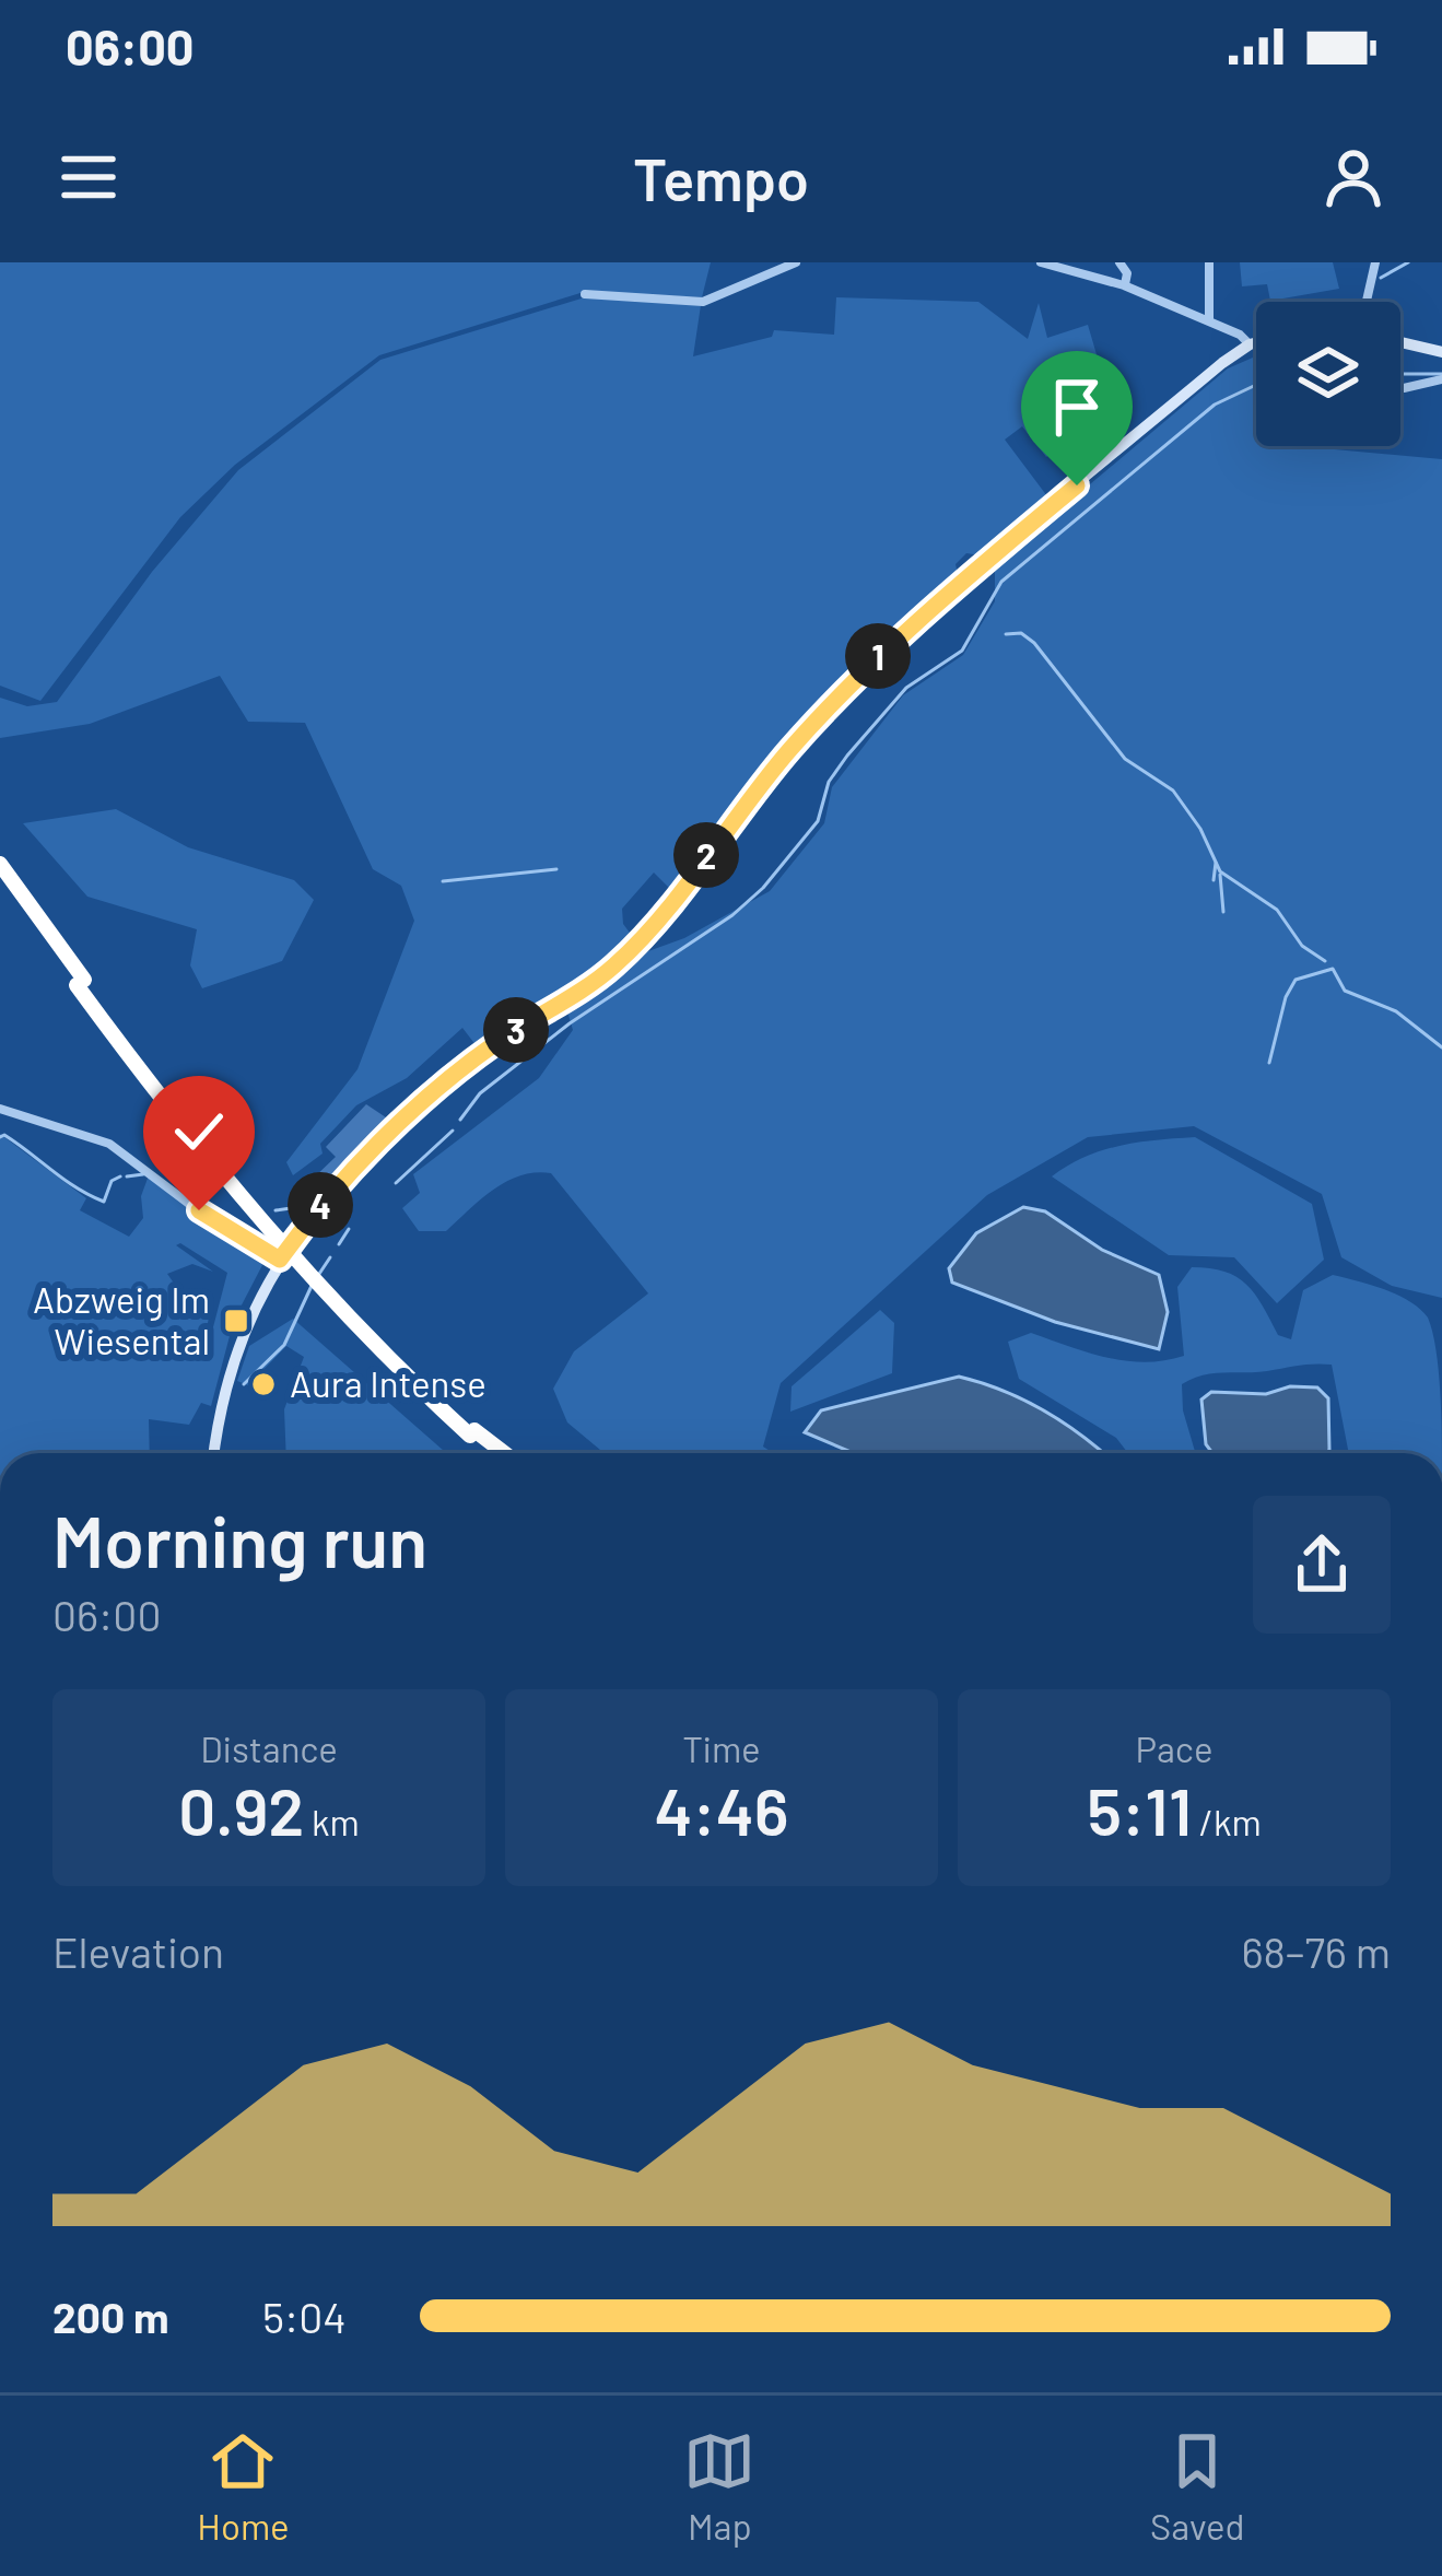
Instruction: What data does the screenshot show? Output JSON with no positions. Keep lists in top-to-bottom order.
{
  "places": {
    "transit": ["Abzweig Im Wiesental"],
    "other": ["Aura Intense"]
  },
  "page": {
    "status": "06:00",
    "header": "Tempo",
    "pins": [
      "1",
      "2",
      "3",
      "4"
    ],
    "heading": ["Morning run", "06:00"],
    "stats": [
      ["Distance", "0.92 km"],
      ["Time", "4:46"],
      ["Pace", "5:11 /km"]
    ],
    "chart": ["Elevation", "68–76 m"],
    "list": [
      {
        "name": "200 m",
        "note": "5:04"
      }
    ],
    "tabs": ["Home", "Map", "Saved"]
  }
}
